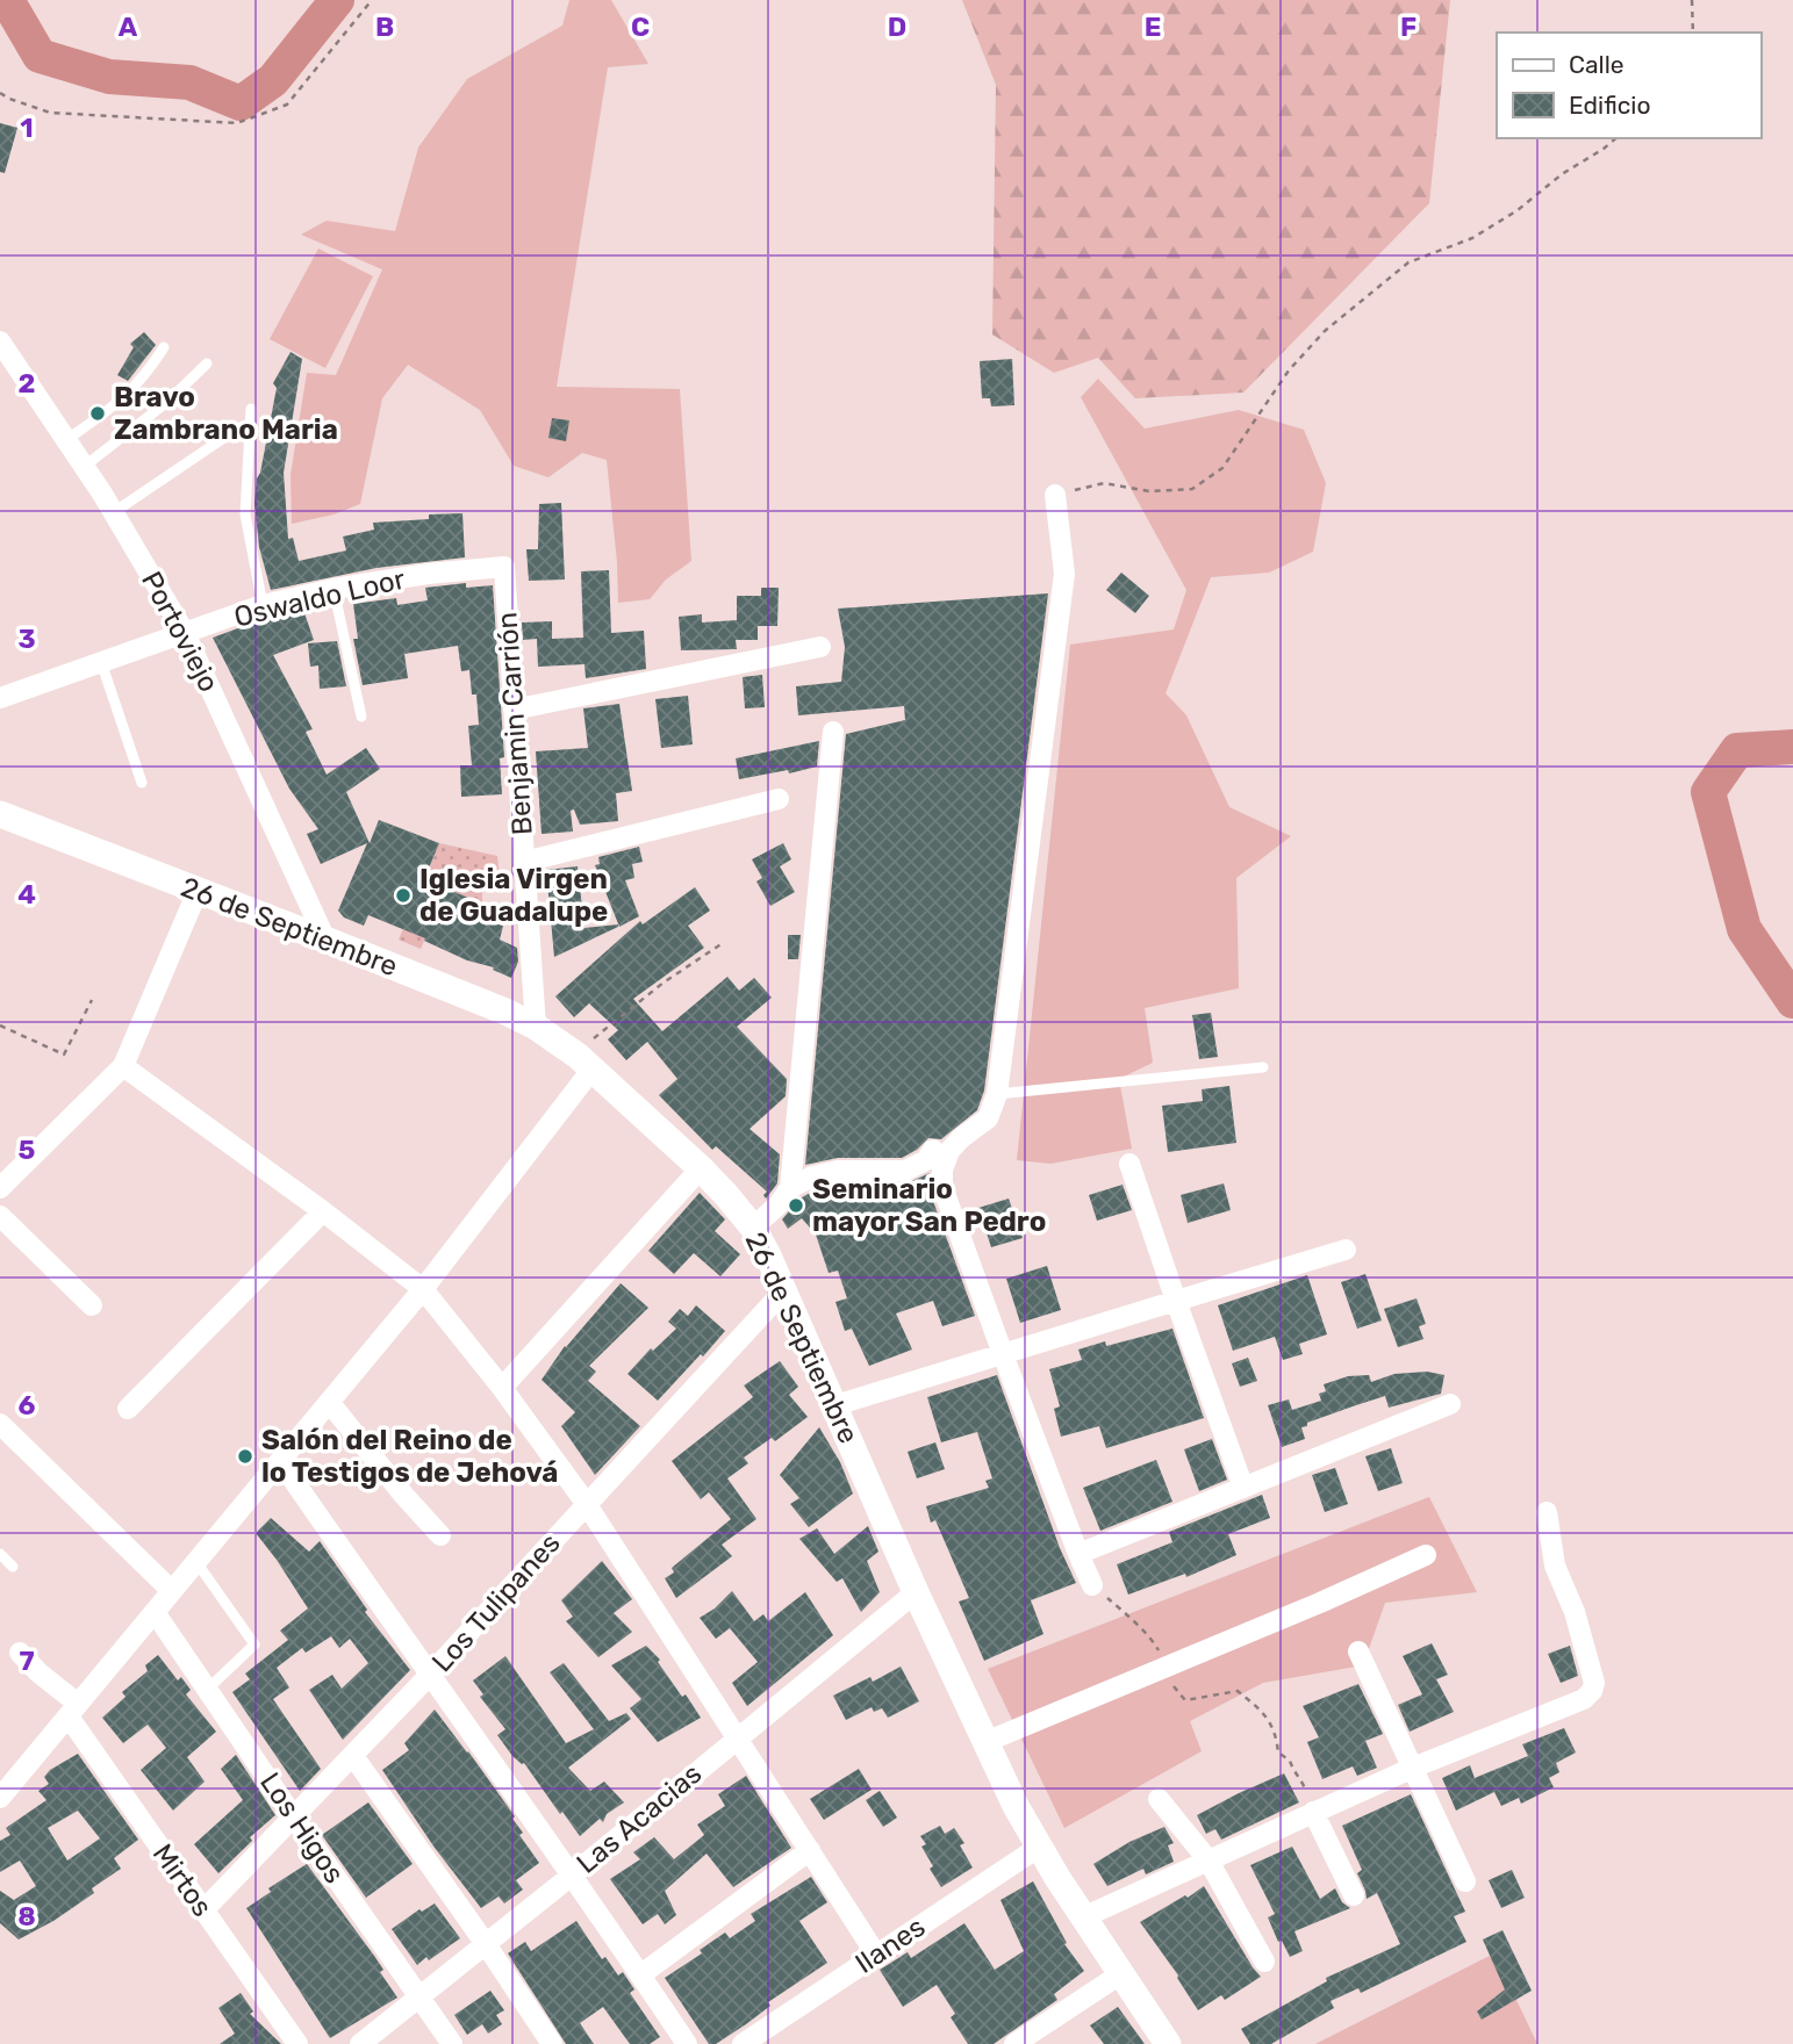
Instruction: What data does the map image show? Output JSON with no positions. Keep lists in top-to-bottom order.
{
  "streets": {
    "street": [
      "Oswaldo Loor",
      "Portoviejo",
      "Benjamin Carrión",
      "26 de Septiembre",
      "Los Tulipanes",
      "Las Acacias",
      "Los Higos",
      "Mirtos",
      "Ilanes"
    ]
  },
  "crossings": [
    ["Oswaldo Loor", "Portoviejo"],
    ["Oswaldo Loor", "Benjamin Carrión"],
    ["Portoviejo", "26 de Septiembre"],
    ["Benjamin Carrión", "26 de Septiembre"],
    ["26 de Septiembre", "Los Tulipanes"],
    ["26 de Septiembre", "Las Acacias"],
    ["26 de Septiembre", "Ilanes"],
    ["Los Tulipanes", "Los Higos"],
    ["Los Tulipanes", "Mirtos"],
    ["Las Acacias", "Los Higos"]
  ],
  "places": [
    "Bravo Zambrano Maria",
    "Iglesia Virgen de Guadalupe",
    "Seminario mayor San Pedro",
    "Salón del Reino de lo Testigos de Jehová"
  ],
  "legend": ["Calle", "Edificio"],
  "grid": {
    "columns": [
      "A",
      "B",
      "C",
      "D",
      "E",
      "F"
    ],
    "rows": [
      "1",
      "2",
      "3",
      "4",
      "5",
      "6",
      "7",
      "8"
    ]
  }
}
